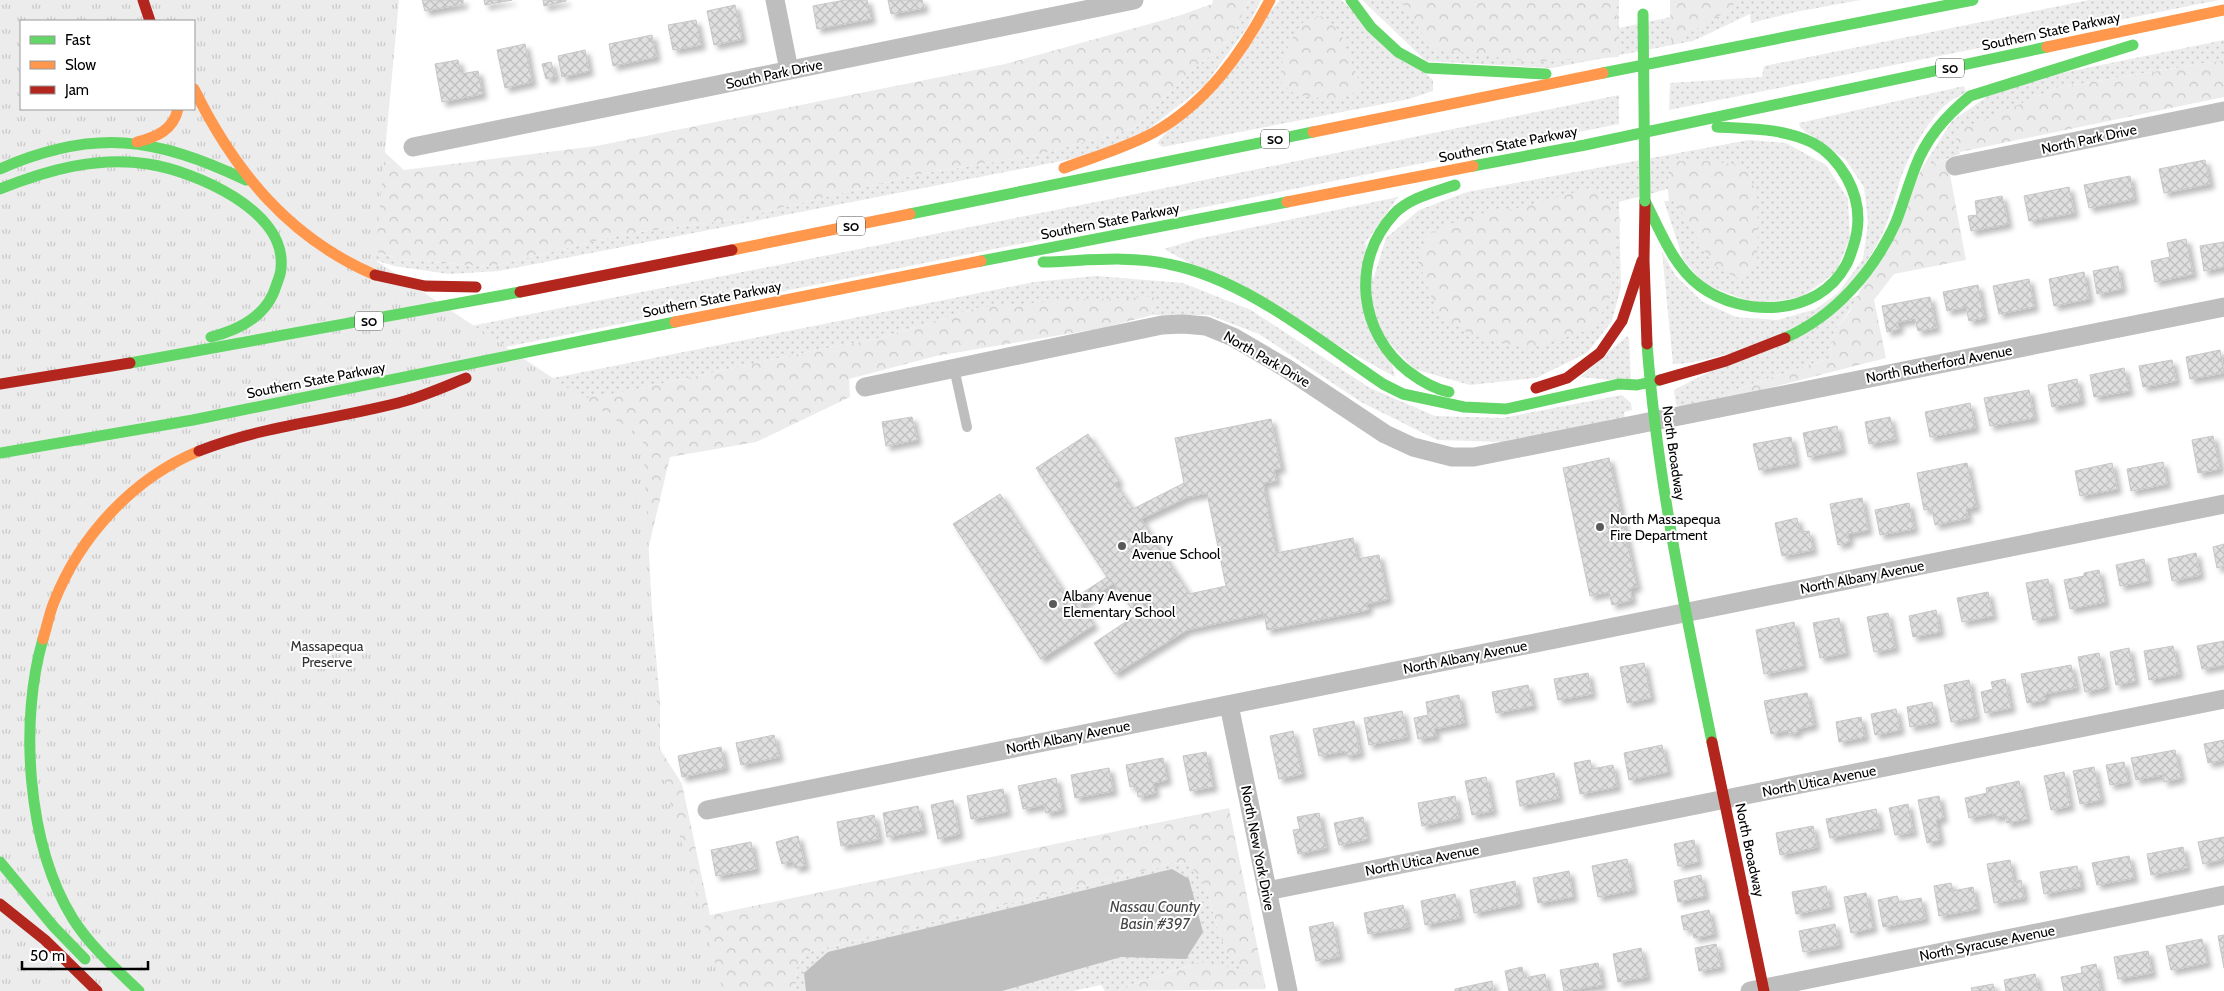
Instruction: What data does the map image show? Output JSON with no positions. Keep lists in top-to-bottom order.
{
  "streets": {
    "main road": ["Southern State Parkway", "SO", "North Broadway"],
    "street": [
      "South Park Drive",
      "North Park Drive",
      "North Rutherford Avenue",
      "North Albany Avenue",
      "North Utica Avenue",
      "North New York Drive",
      "North Syracuse Avenue"
    ]
  },
  "crossings": [
    ["North Park Drive", "North Rutherford Avenue"],
    ["North Park Drive", "North Broadway"],
    ["North Rutherford Avenue", "North Broadway"],
    ["North Broadway", "North Albany Avenue"],
    ["North Broadway", "North Utica Avenue"],
    ["North Broadway", "North Syracuse Avenue"],
    ["North Albany Avenue", "North New York Drive"],
    ["North Utica Avenue", "North New York Drive"]
  ],
  "water": ["Nassau County Basin #397"],
  "parks": ["Massapequa Preserve"],
  "places": ["North Massapequa Fire Department", "Albany Avenue School", "Albany Avenue Elementary School"],
  "legend": ["Fast", "Slow", "Jam"],
  "scale_bar": "50 m"
}
